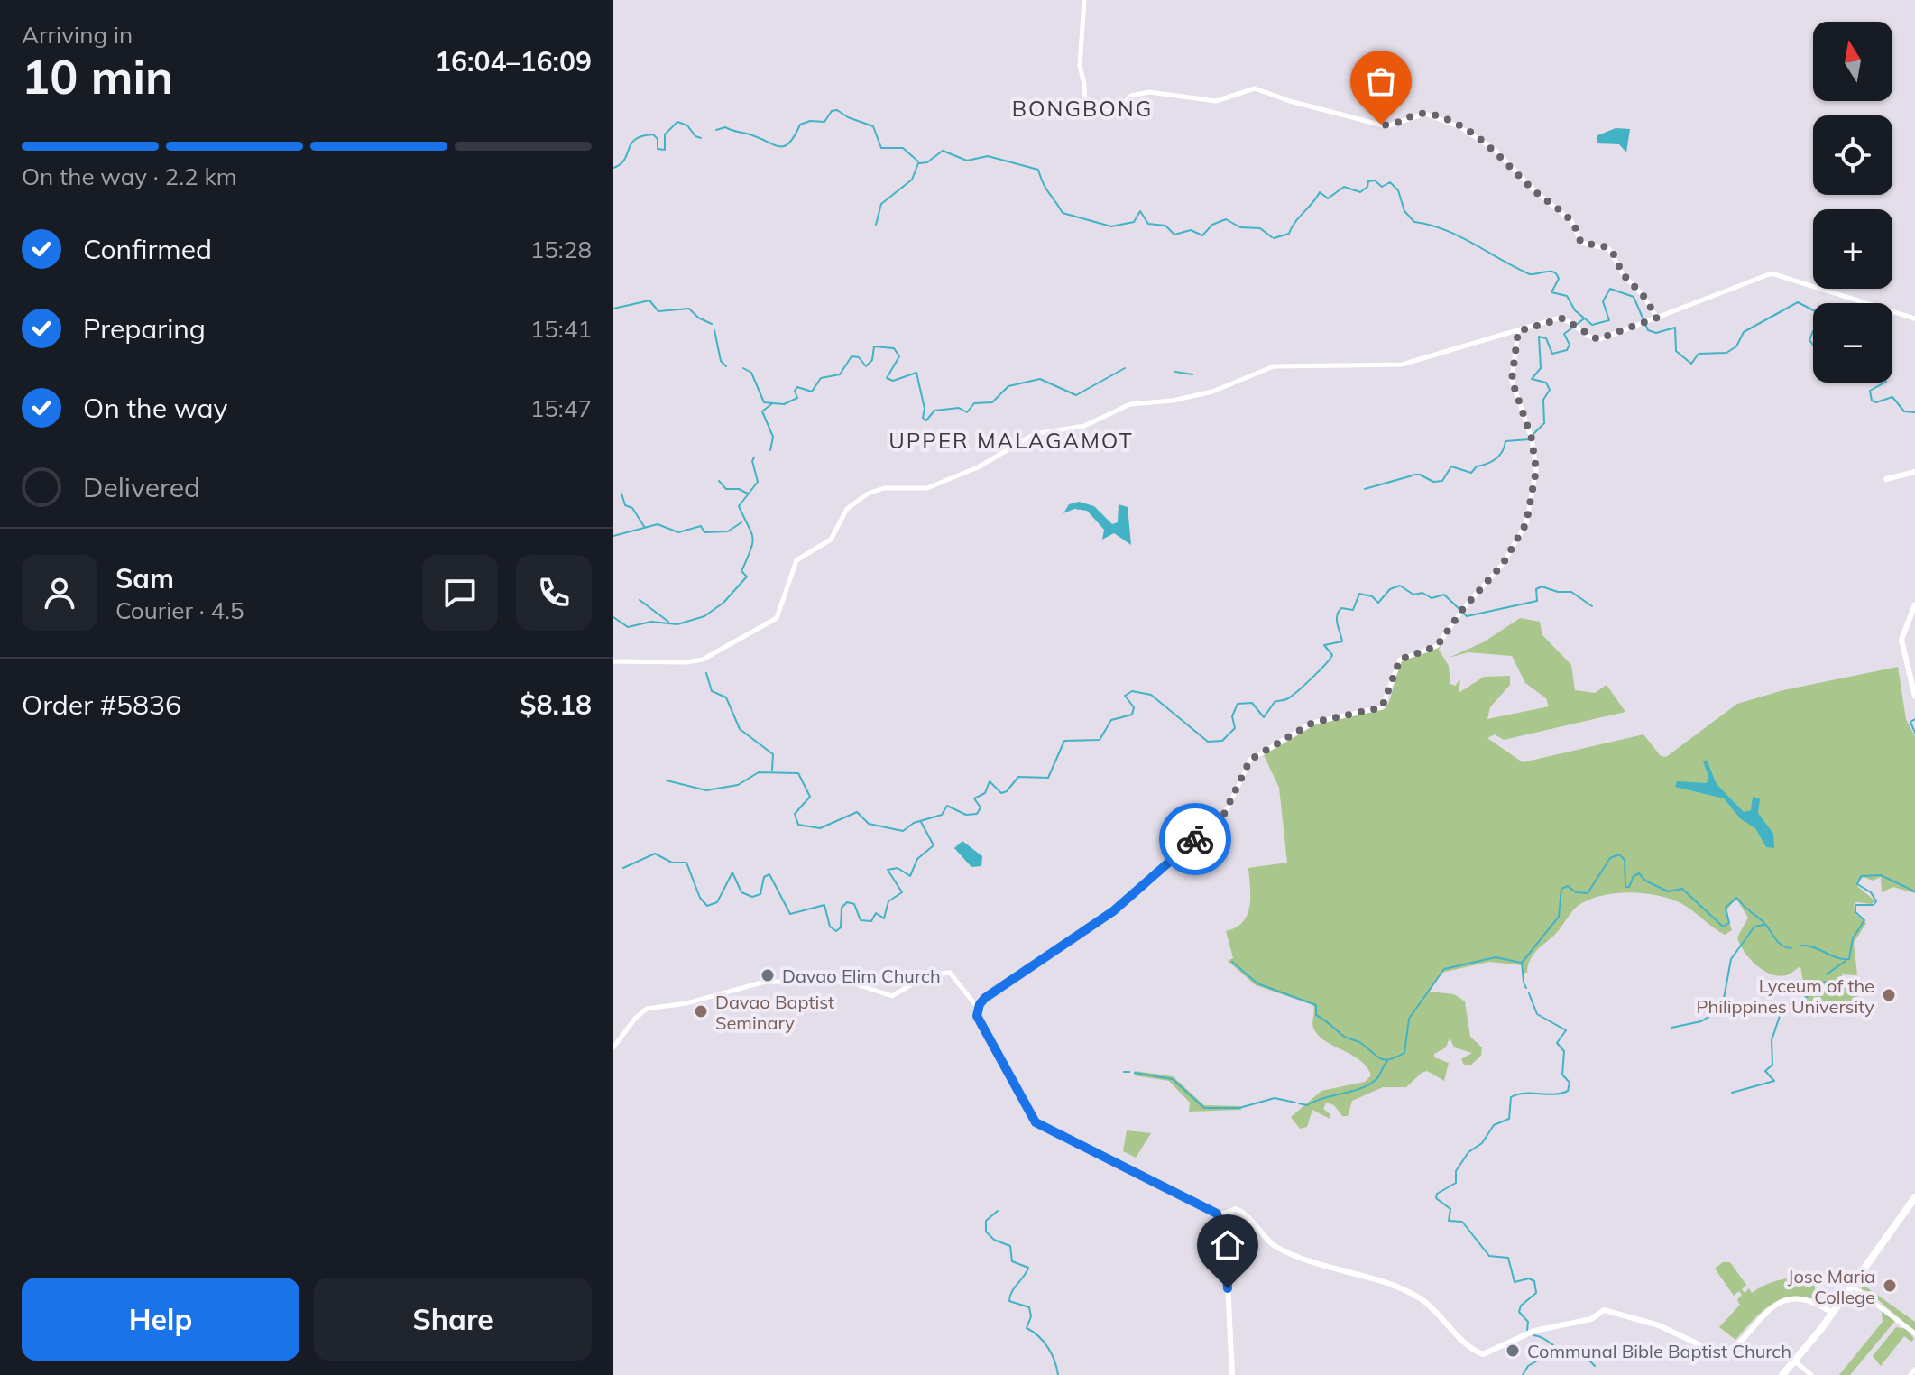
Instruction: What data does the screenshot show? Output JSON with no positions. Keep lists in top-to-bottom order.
{
  "districts": ["BONGBONG", "UPPER MALAGAMOT"],
  "places": [
    "Davao Elim Church",
    "Lyceum of the Philippines University",
    "Davao Baptist Seminary",
    "Jose Maria College",
    "Communal Bible Baptist Church"
  ],
  "north": "top",
  "page": {
    "heading": ["10 min", "Arriving in", "16:04–16:09"],
    "panel": [
      "Sam",
      "Courier · 4.5",
      "Order #5836",
      "$8.18"
    ],
    "map_buttons": ["+", "−"],
    "bar": "On the way · 2.2 km",
    "list": [
      ["Confirmed", "15:28"],
      ["Preparing", "15:41"],
      ["On the way", "15:47"],
      "Delivered"
    ],
    "buttons": ["Help", "Share"]
  }
}
